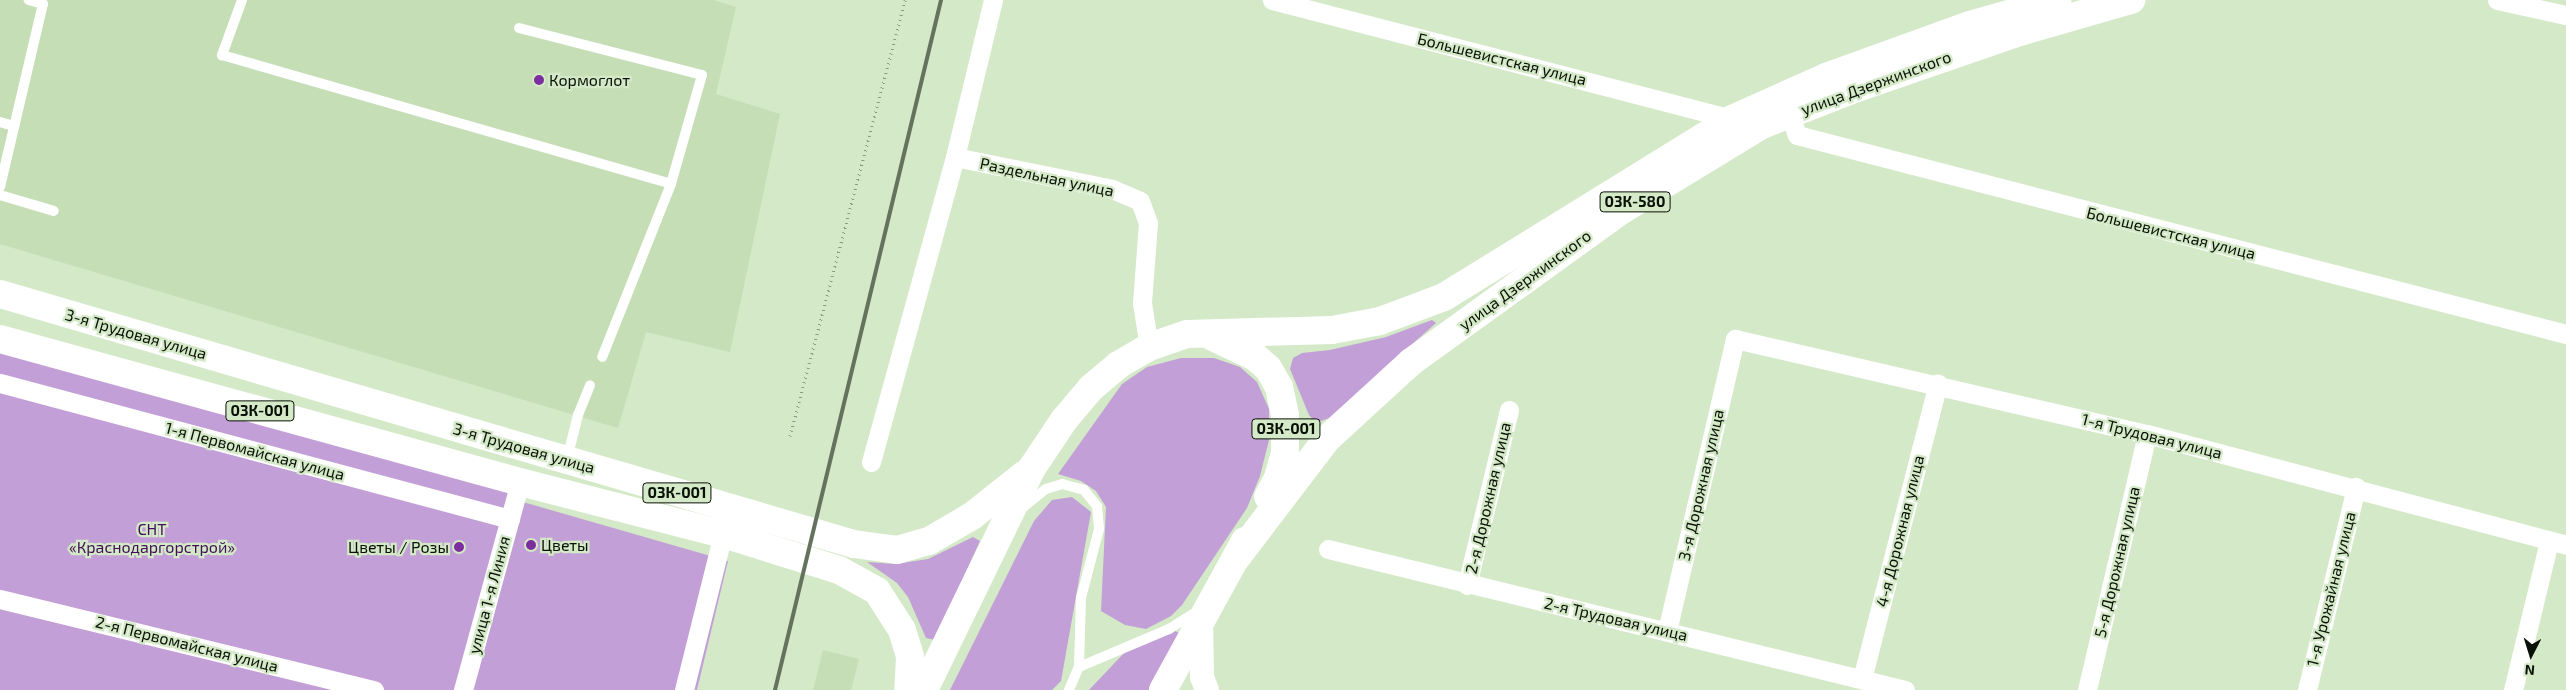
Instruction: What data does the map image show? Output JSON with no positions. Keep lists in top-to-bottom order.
{
  "streets": {
    "main road": [
      "улица Дзержинского",
      "03К-580",
      "3-я Трудовая улица",
      "03К-001"
    ],
    "street": [
      "Большевистская улица",
      "Раздельная улица",
      "1-я Трудовая улица",
      "1-я Первомайская улица",
      "3-я Дорожная улица",
      "2-я Дорожная улица",
      "4-я Дорожная улица",
      "5-я Дорожная улица",
      "1-я Урожайная улица",
      "улица 1-я Линия",
      "2-я Трудовая улица",
      "2-я Первомайская улица"
    ]
  },
  "crossings": [
    ["Большевистская улица", "улица Дзержинского"],
    ["улица Дзержинского", "03К-001"],
    ["Раздельная улица", "03К-001"],
    ["3-я Трудовая улица", "03К-001"],
    ["03К-001", "улица 1-я Линия"],
    ["1-я Трудовая улица", "3-я Дорожная улица"],
    ["1-я Трудовая улица", "4-я Дорожная улица"],
    ["1-я Трудовая улица", "5-я Дорожная улица"],
    ["1-я Трудовая улица", "1-я Урожайная улица"],
    ["1-я Первомайская улица", "улица 1-я Линия"],
    ["3-я Дорожная улица", "2-я Трудовая улица"],
    ["2-я Дорожная улица", "2-я Трудовая улица"],
    ["4-я Дорожная улица", "2-я Трудовая улица"]
  ],
  "parks": ["СНТ «Краснодаргорстрой»"],
  "places": ["Кормоглот", "Цветы", "Цветы / Розы"],
  "north": "bottom"
}
